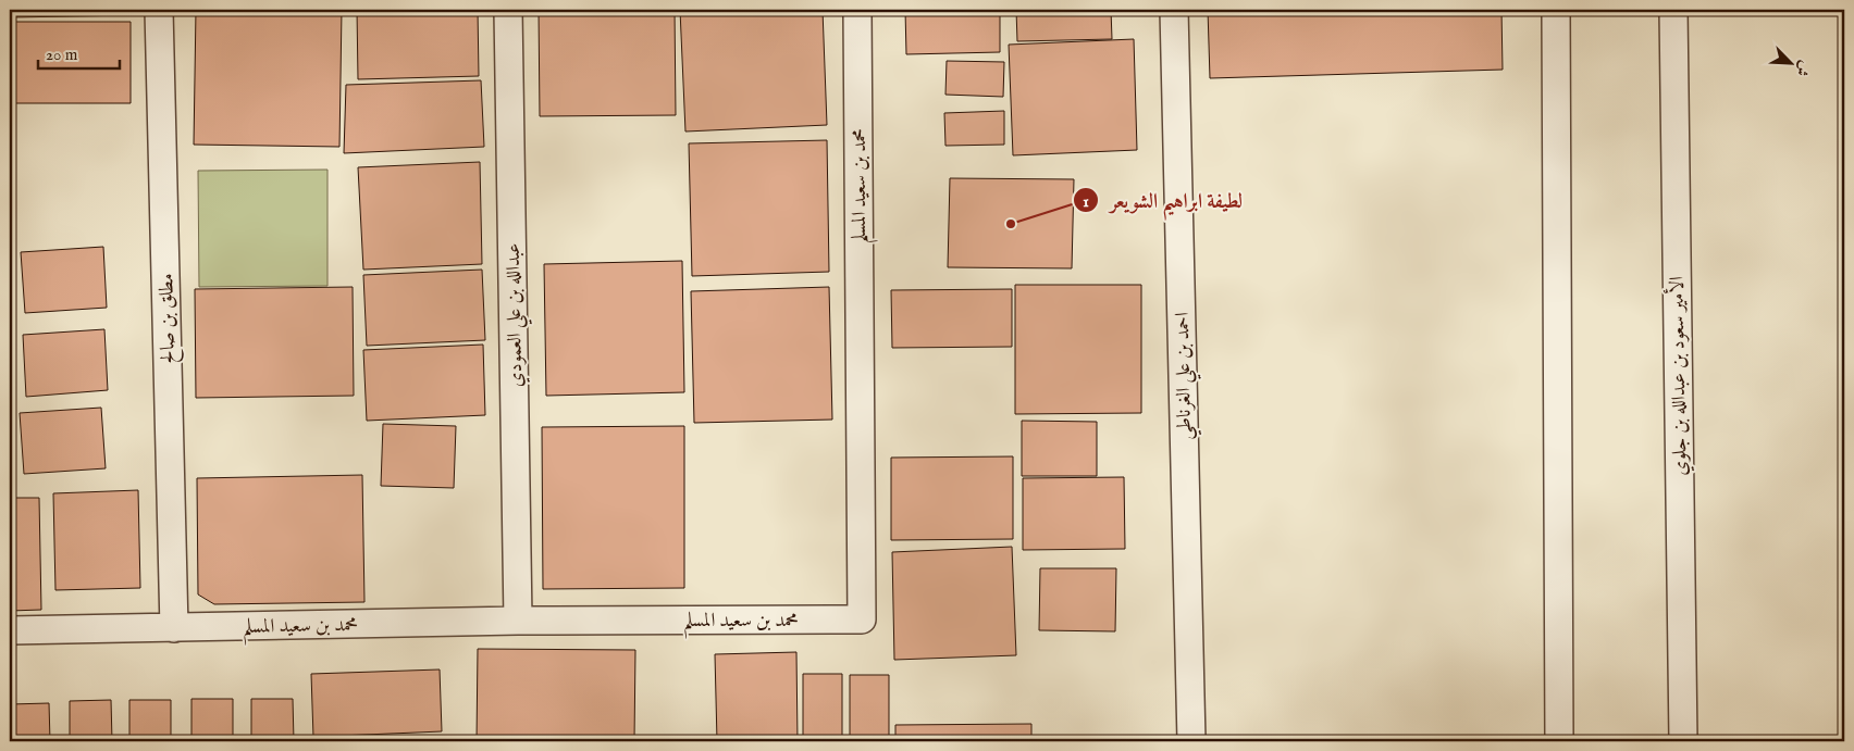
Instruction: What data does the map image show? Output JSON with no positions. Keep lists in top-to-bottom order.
{
  "streets": {
    "street": [
      "محمد بن سعيد المسلم",
      "عبدالله بن علي العمودي",
      "مطلق بن صالح",
      "احمد بن علي الغرناطي",
      "الأمير سعود بن عبدالله بن جلوي"
    ]
  },
  "crossings": [
    ["محمد بن سعيد المسلم", "عبدالله بن علي العمودي"],
    ["محمد بن سعيد المسلم", "مطلق بن صالح"]
  ],
  "places": ["لطيفة ابراهيم الشويعر"],
  "scale_bar": "20 m",
  "north": "bottom right"
}
